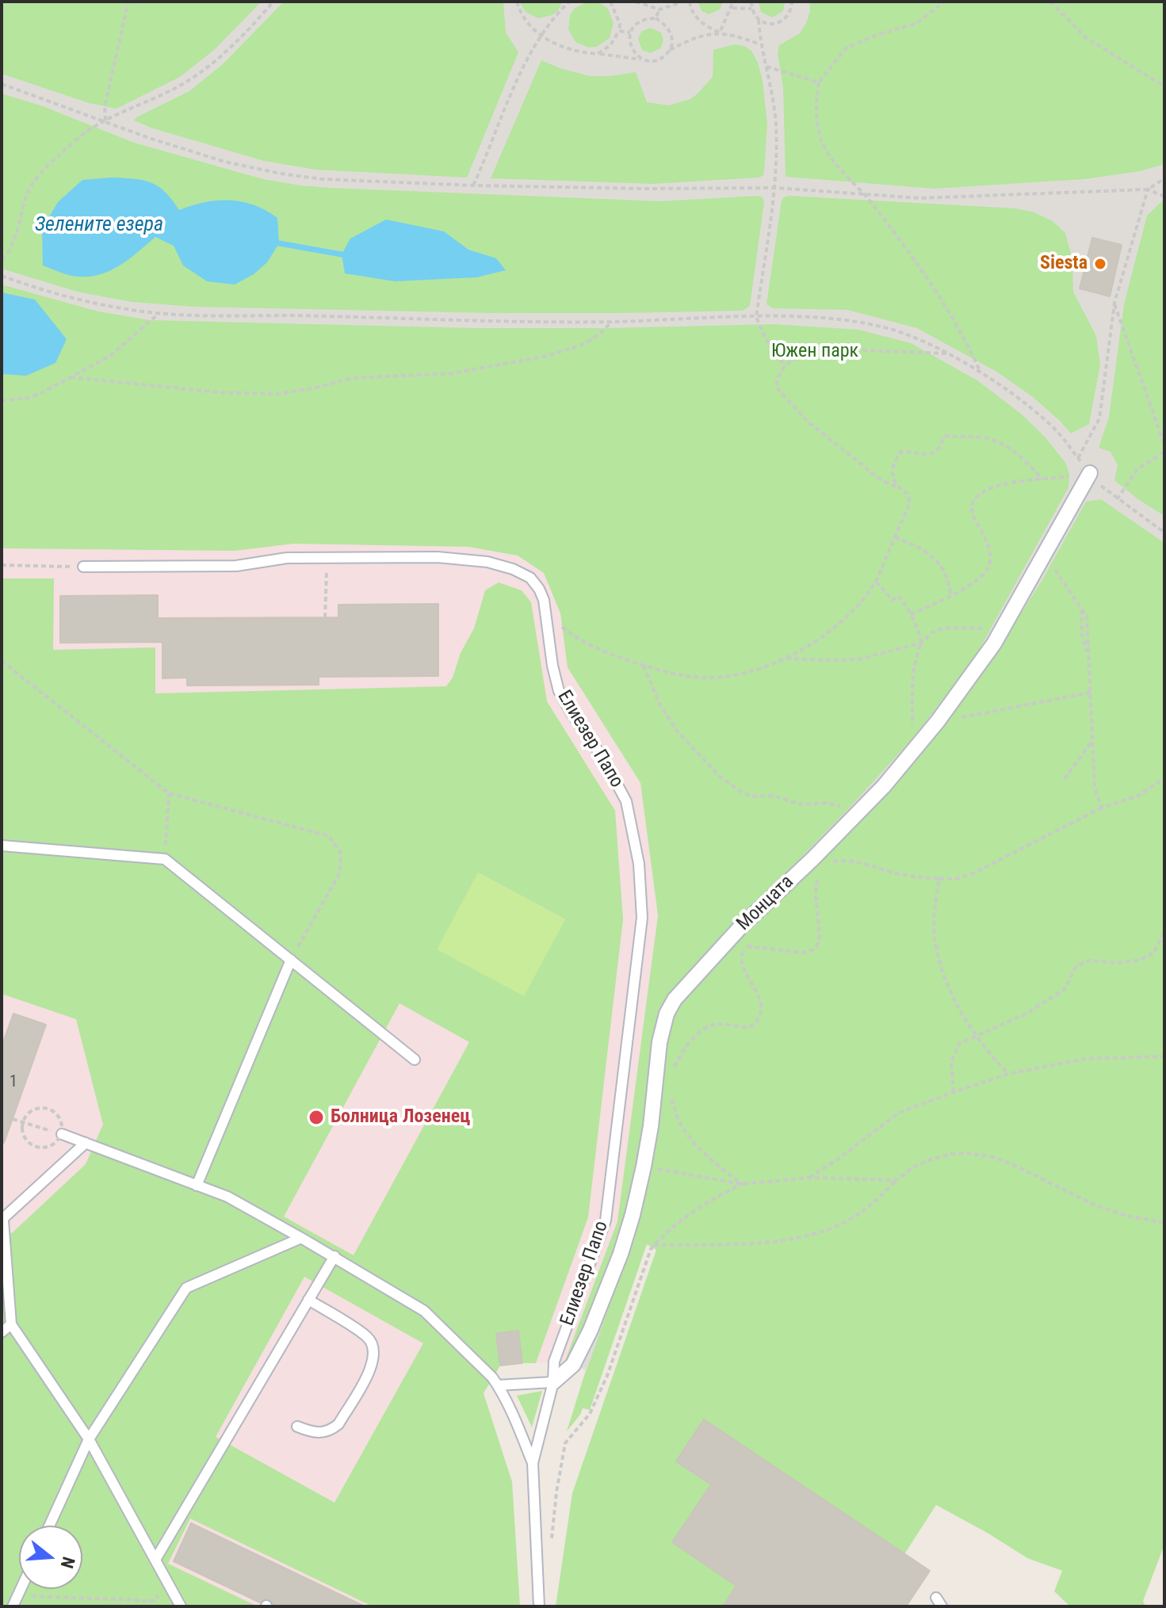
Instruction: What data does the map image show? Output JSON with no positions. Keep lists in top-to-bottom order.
{
  "streets": {
    "street": ["Монцата"],
    "lane": ["Елиезер Папо"]
  },
  "crossings": [
    ["Елиезер Папо", "Монцата"]
  ],
  "water": ["Зелените езера"],
  "parks": ["Южен парк"],
  "places": ["Siesta", "Болница Лозенец"],
  "house_numbers": ["1"],
  "north": "right"
}
